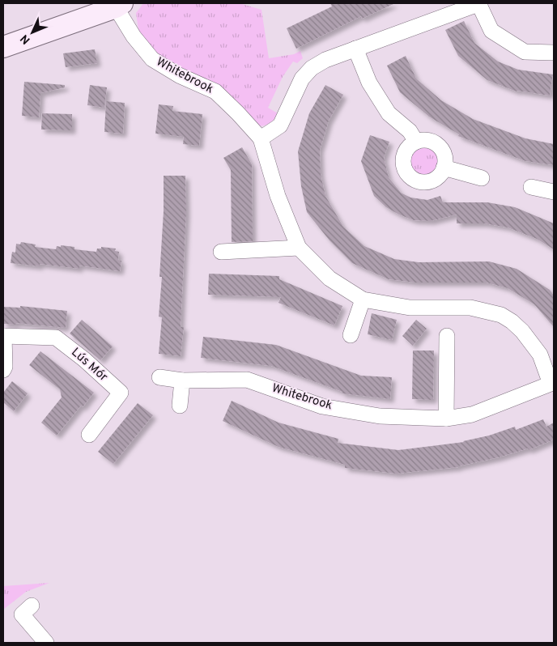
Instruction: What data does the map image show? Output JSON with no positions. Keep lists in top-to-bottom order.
{
  "streets": {
    "street": ["Whitebrook", "Lús Mór"]
  },
  "north": "bottom left"
}
